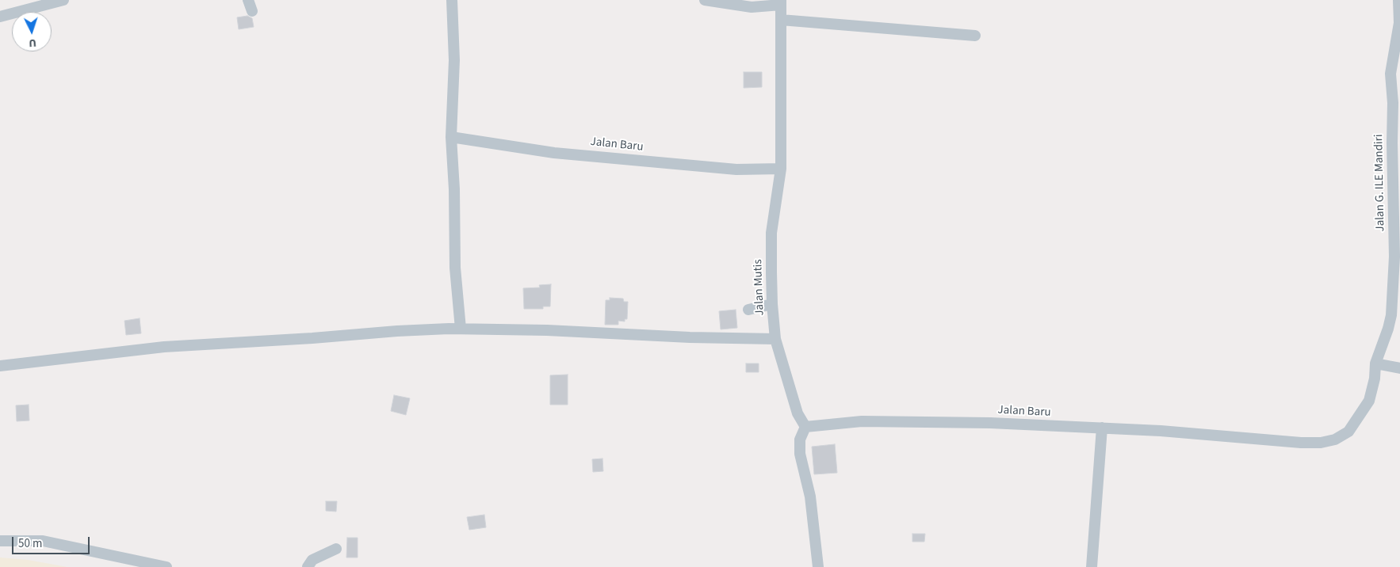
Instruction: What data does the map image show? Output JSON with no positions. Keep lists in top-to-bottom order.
{
  "streets": {
    "street": ["Jalan Baru", "Jalan G. ILE Mandiri", "Jalan Mutis"]
  },
  "crossings": [
    ["Jalan Baru", "Jalan G. ILE Mandiri"],
    ["Jalan Baru", "Jalan Mutis"]
  ],
  "scale_bar": "50 m",
  "north": "bottom"
}
